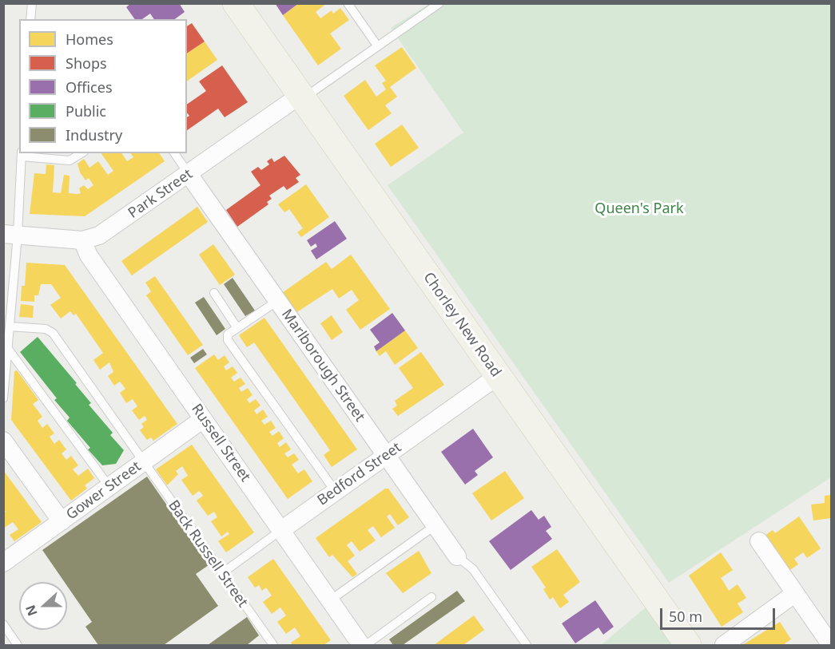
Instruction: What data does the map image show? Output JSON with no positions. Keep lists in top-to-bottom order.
{
  "streets": {
    "main road": ["Chorley New Road"],
    "street": [
      "Park Street",
      "Marlborough Street",
      "Russell Street",
      "Bedford Street",
      "Gower Street"
    ],
    "lane": ["Back Russell Street"]
  },
  "crossings": [
    ["Park Street", "Chorley New Road"],
    ["Park Street", "Marlborough Street"],
    ["Park Street", "Russell Street"],
    ["Chorley New Road", "Bedford Street"],
    ["Marlborough Street", "Bedford Street"],
    ["Russell Street", "Bedford Street"],
    ["Russell Street", "Gower Street"],
    ["Bedford Street", "Back Russell Street"],
    ["Gower Street", "Back Russell Street"]
  ],
  "parks": ["Queen's Park"],
  "legend": [
    "Homes",
    "Shops",
    "Offices",
    "Public",
    "Industry"
  ],
  "scale_bar": "50 m",
  "north": "left"
}
